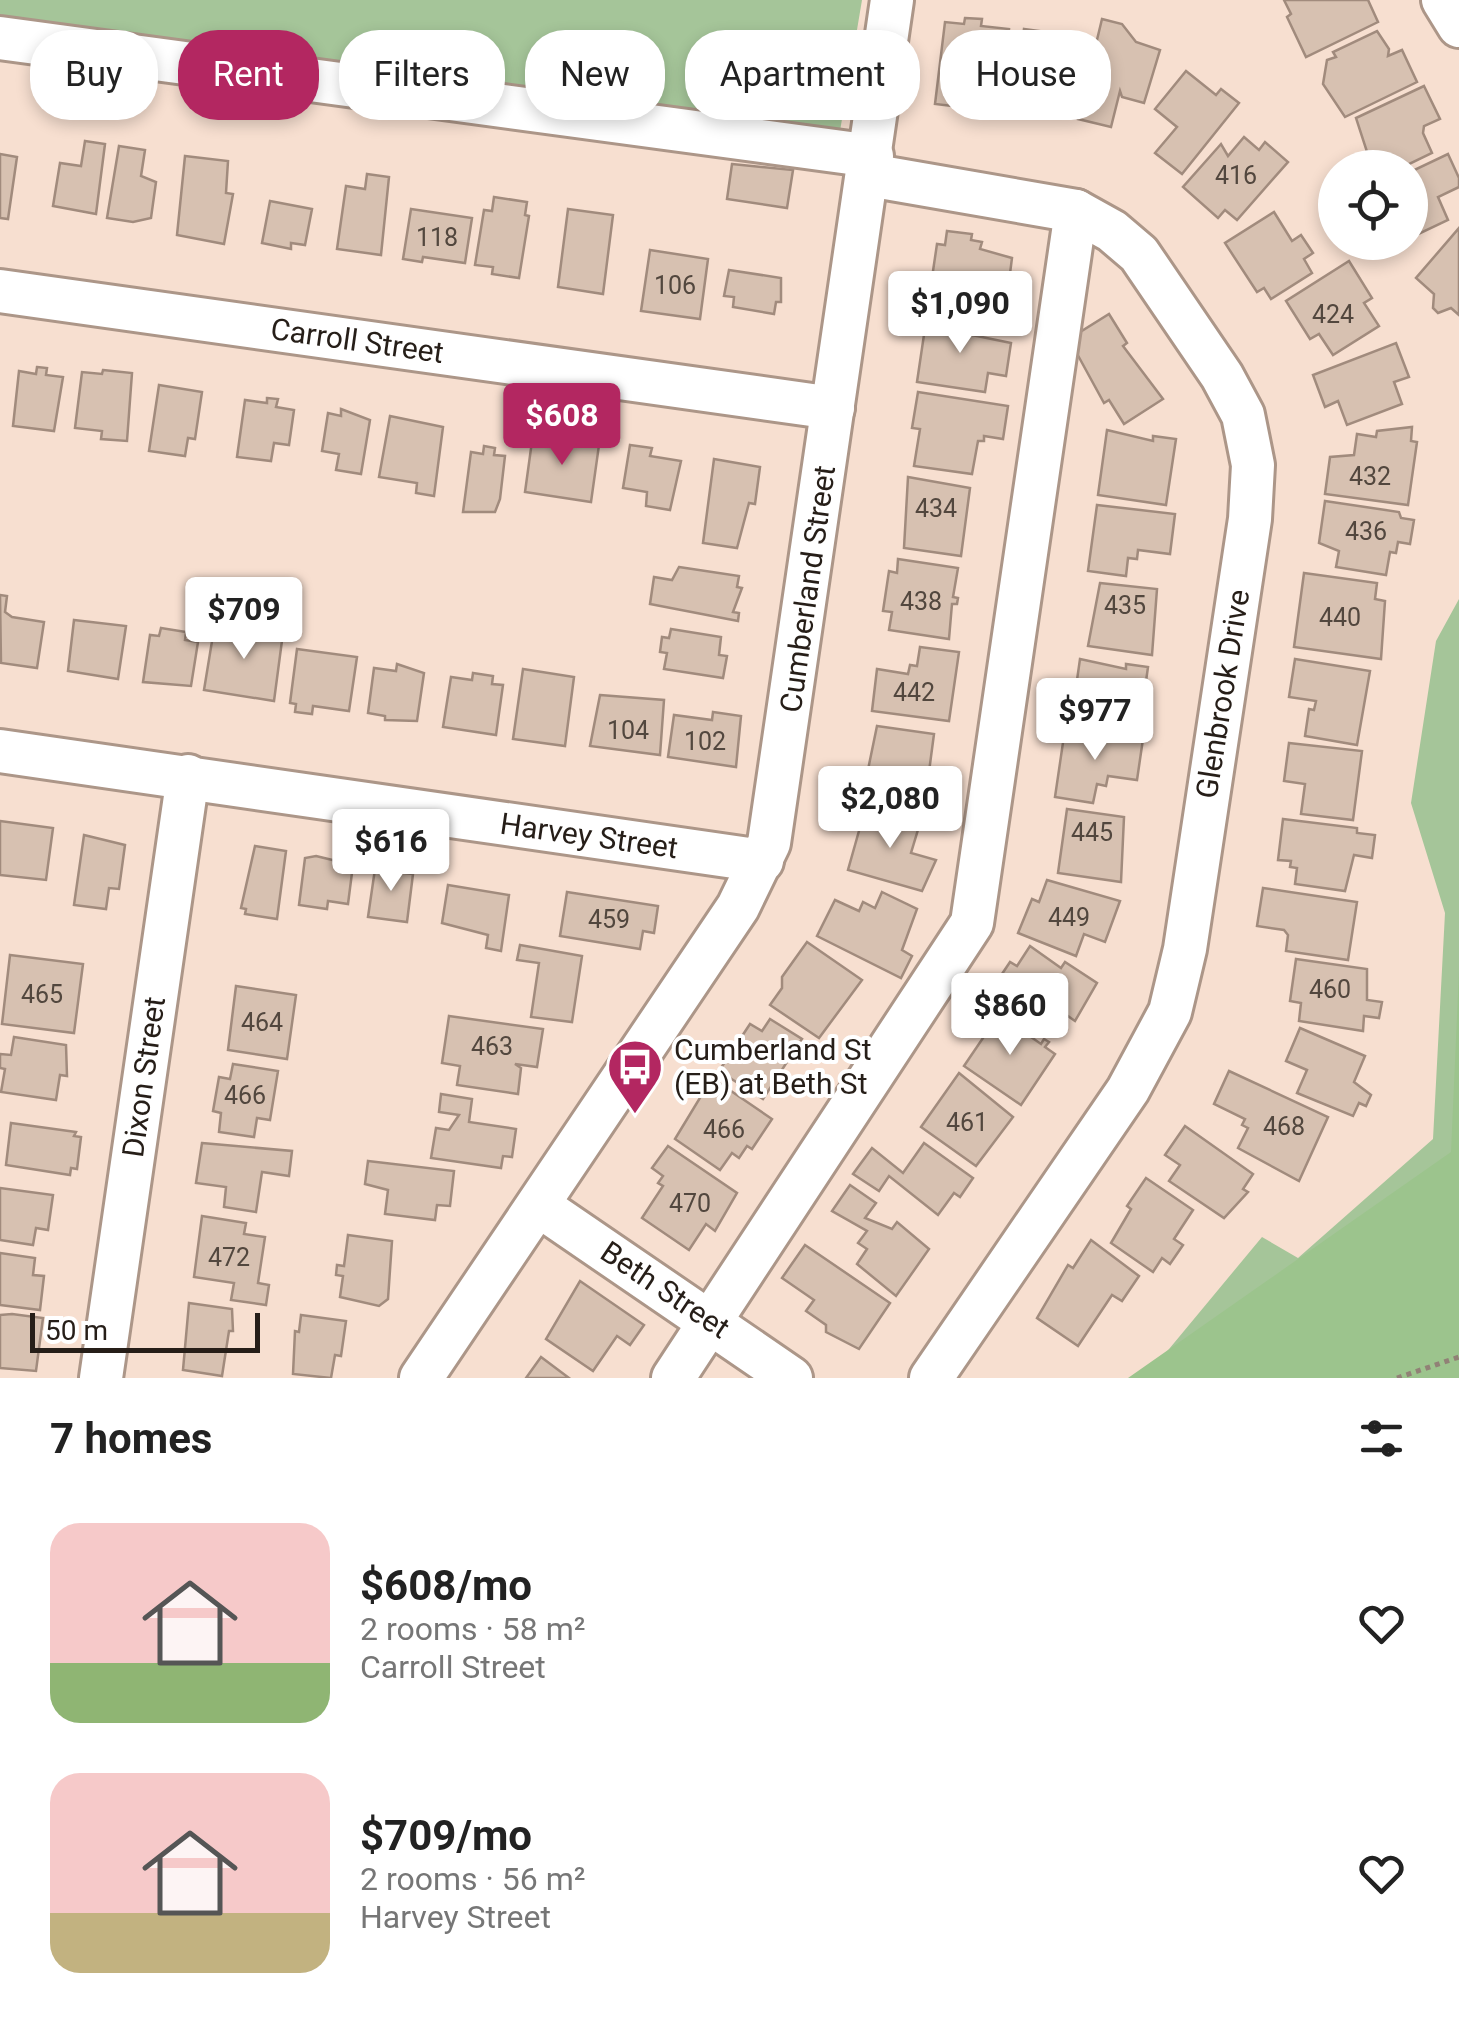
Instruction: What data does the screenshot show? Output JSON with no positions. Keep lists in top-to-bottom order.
{
  "streets": {
    "street": [
      "Carroll Street",
      "Cumberland Street",
      "Glenbrook Drive",
      "Harvey Street",
      "Dixon Street",
      "Beth Street"
    ]
  },
  "crossings": [
    ["Carroll Street", "Cumberland Street"],
    ["Cumberland Street", "Glenbrook Drive"],
    ["Cumberland Street", "Harvey Street"],
    ["Cumberland Street", "Beth Street"],
    ["Harvey Street", "Dixon Street"]
  ],
  "places": {
    "bus stop": ["Cumberland St (EB) at Beth St"]
  },
  "house_numbers": [
    "416",
    "118",
    "106",
    "424",
    "432",
    "434",
    "436",
    "438",
    "435",
    "440",
    "442",
    "104",
    "102",
    "445",
    "449",
    "459",
    "460",
    "465",
    "464",
    "463",
    "466",
    "461",
    "468",
    "466",
    "470",
    "472"
  ],
  "scale_bar": "50 m",
  "page": {
    "chip": [
      "Buy",
      "Rent",
      "Filters",
      "New",
      "Apartment",
      "House"
    ],
    "price": [
      "$1,090",
      "$608",
      "$709",
      "$977",
      "$2,080",
      "$616",
      "$860"
    ],
    "scale": "50 m",
    "heading": "7 homes",
    "list": [
      {
        "name": "$608/mo",
        "note": "2 rooms · 58 m² · Carroll Street"
      },
      {
        "name": "$709/mo",
        "note": "2 rooms · 56 m² · Harvey Street"
      }
    ]
  }
}
